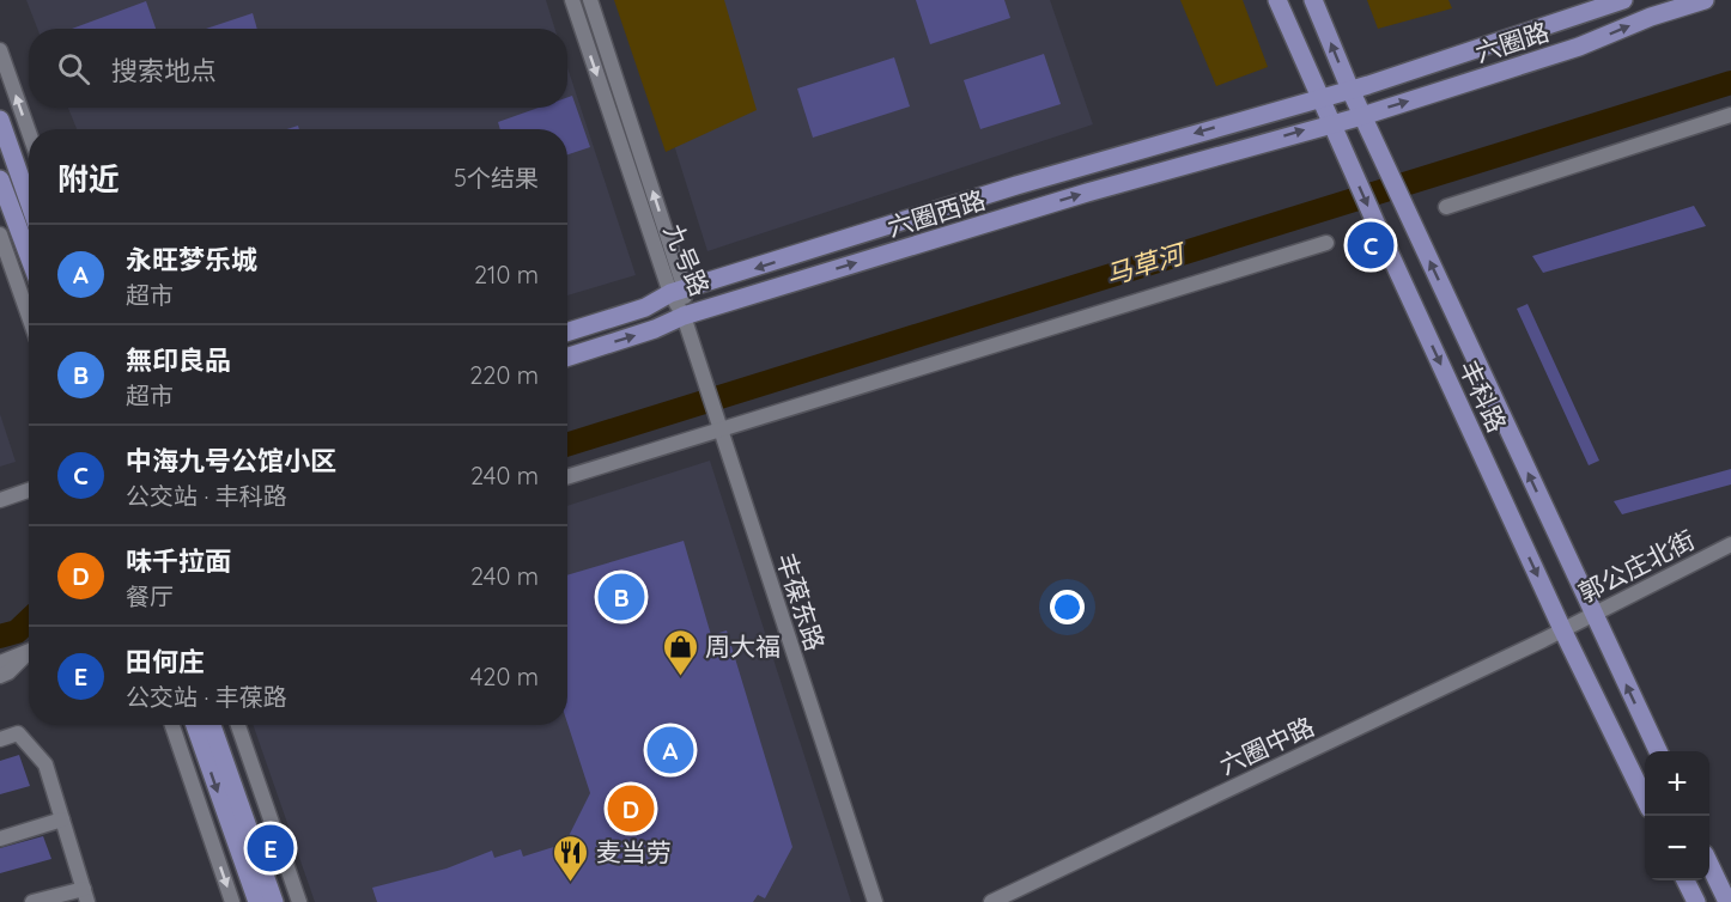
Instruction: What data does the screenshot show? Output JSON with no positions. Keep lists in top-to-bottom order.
{
  "streets": {
    "main road": ["六圈路", "六圈西路", "丰科路"],
    "street": [
      "九号路",
      "郭公庄北街",
      "丰葆东路",
      "六圈中路"
    ]
  },
  "crossings": [
    ["六圈路", "六圈西路"],
    ["六圈路", "丰科路"],
    ["六圈西路", "九号路"],
    ["六圈西路", "丰科路"],
    ["六圈西路", "丰葆东路"],
    ["九号路", "丰葆东路"],
    ["丰科路", "郭公庄北街"],
    ["丰科路", "六圈中路"],
    ["郭公庄北街", "六圈中路"]
  ],
  "water": ["马草河"],
  "places": {
    "shop": ["周大福"],
    "restaurant": ["麦当劳"]
  },
  "page": {
    "search": "搜索地点",
    "heading": ["附近", "5个结果"],
    "pins": [
      "C",
      "B",
      "A",
      "D",
      "E"
    ],
    "list": [
      {
        "mark": "A",
        "name": "永旺梦乐城",
        "note": "超市",
        "value": "210 m"
      },
      {
        "mark": "B",
        "name": "無印良品",
        "note": "超市",
        "value": "220 m"
      },
      {
        "mark": "C",
        "name": "中海九号公馆小区",
        "note": "公交站 · 丰科路",
        "value": "240 m"
      },
      {
        "mark": "D",
        "name": "味千拉面",
        "note": "餐厅",
        "value": "240 m"
      },
      {
        "mark": "E",
        "name": "田何庄",
        "note": "公交站 · 丰葆路",
        "value": "420 m"
      }
    ],
    "map_buttons": ["+", "−"]
  }
}
